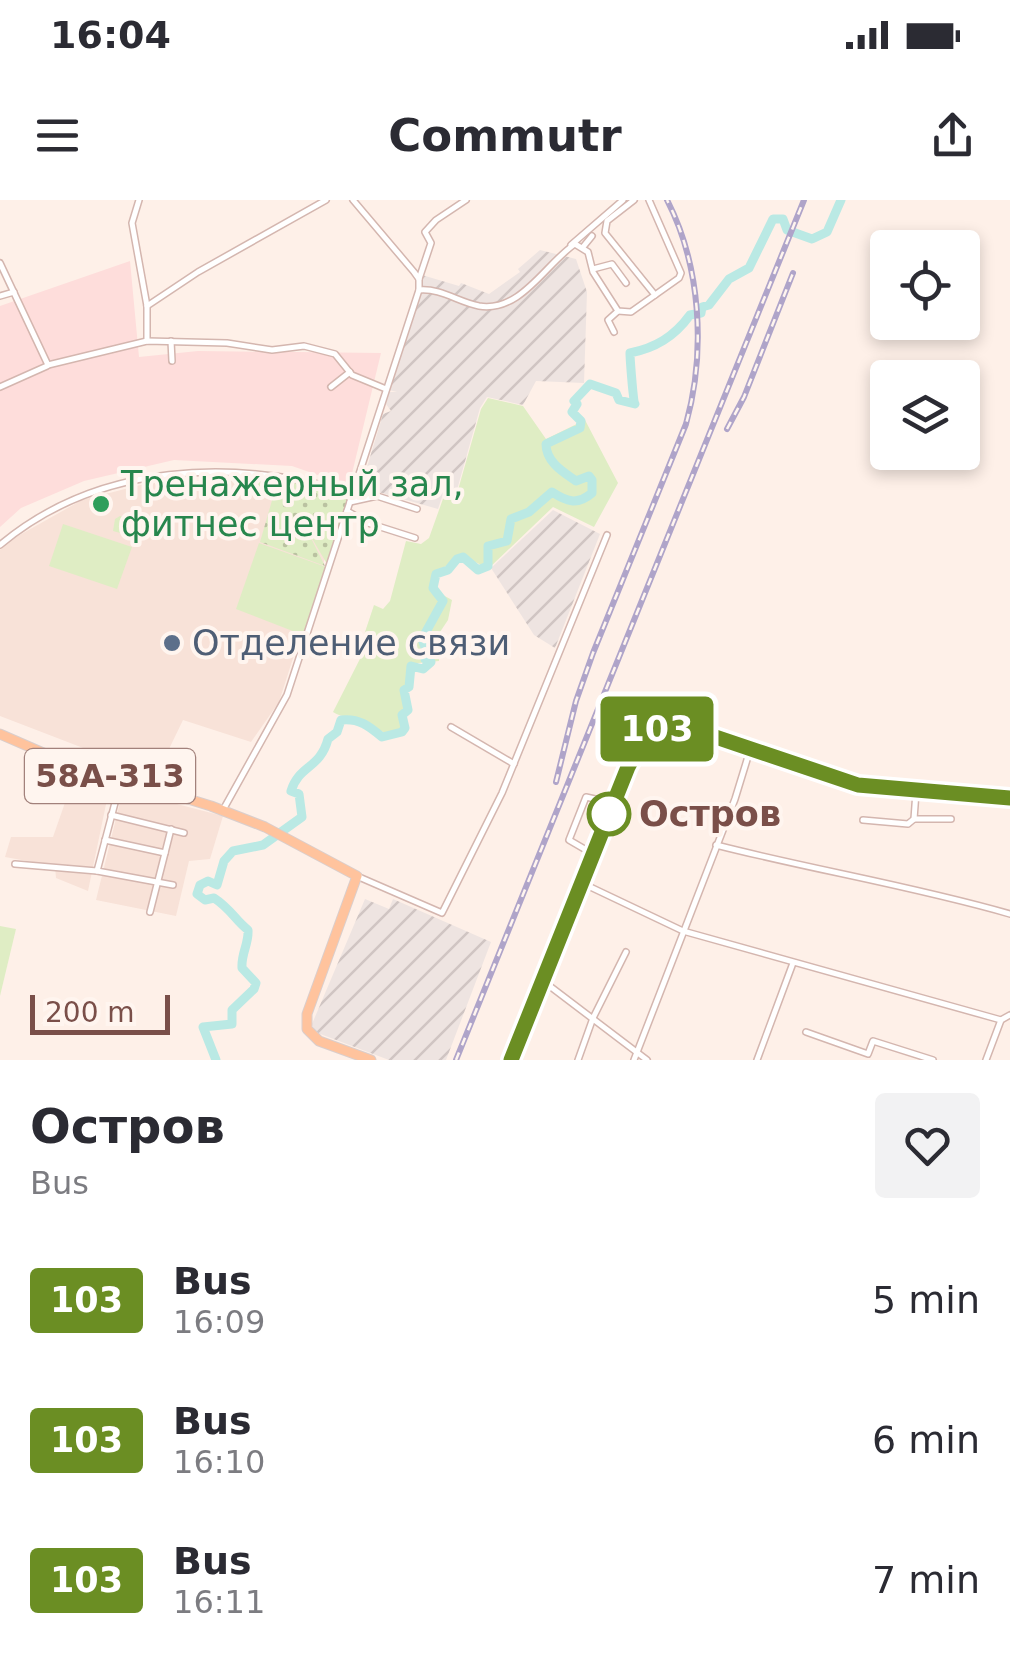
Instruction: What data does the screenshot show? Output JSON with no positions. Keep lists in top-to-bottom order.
{
  "streets": {
    "main road": ["58А-313"]
  },
  "places": ["Тренажерный зал, фитнес центр", "Отделение связи", "Остров"],
  "lines": ["bus line 103"],
  "scale_bar": "200 m",
  "page": {
    "status": "16:04",
    "header": "Commutr",
    "on_map": "103",
    "scale": "200 m",
    "heading": ["Остров", "Bus"],
    "list": [
      {
        "mark": "103",
        "name": "Bus",
        "note": "16:09",
        "value": "5 min"
      },
      {
        "mark": "103",
        "name": "Bus",
        "note": "16:10",
        "value": "6 min"
      },
      {
        "mark": "103",
        "name": "Bus",
        "note": "16:11",
        "value": "7 min"
      }
    ]
  }
}
